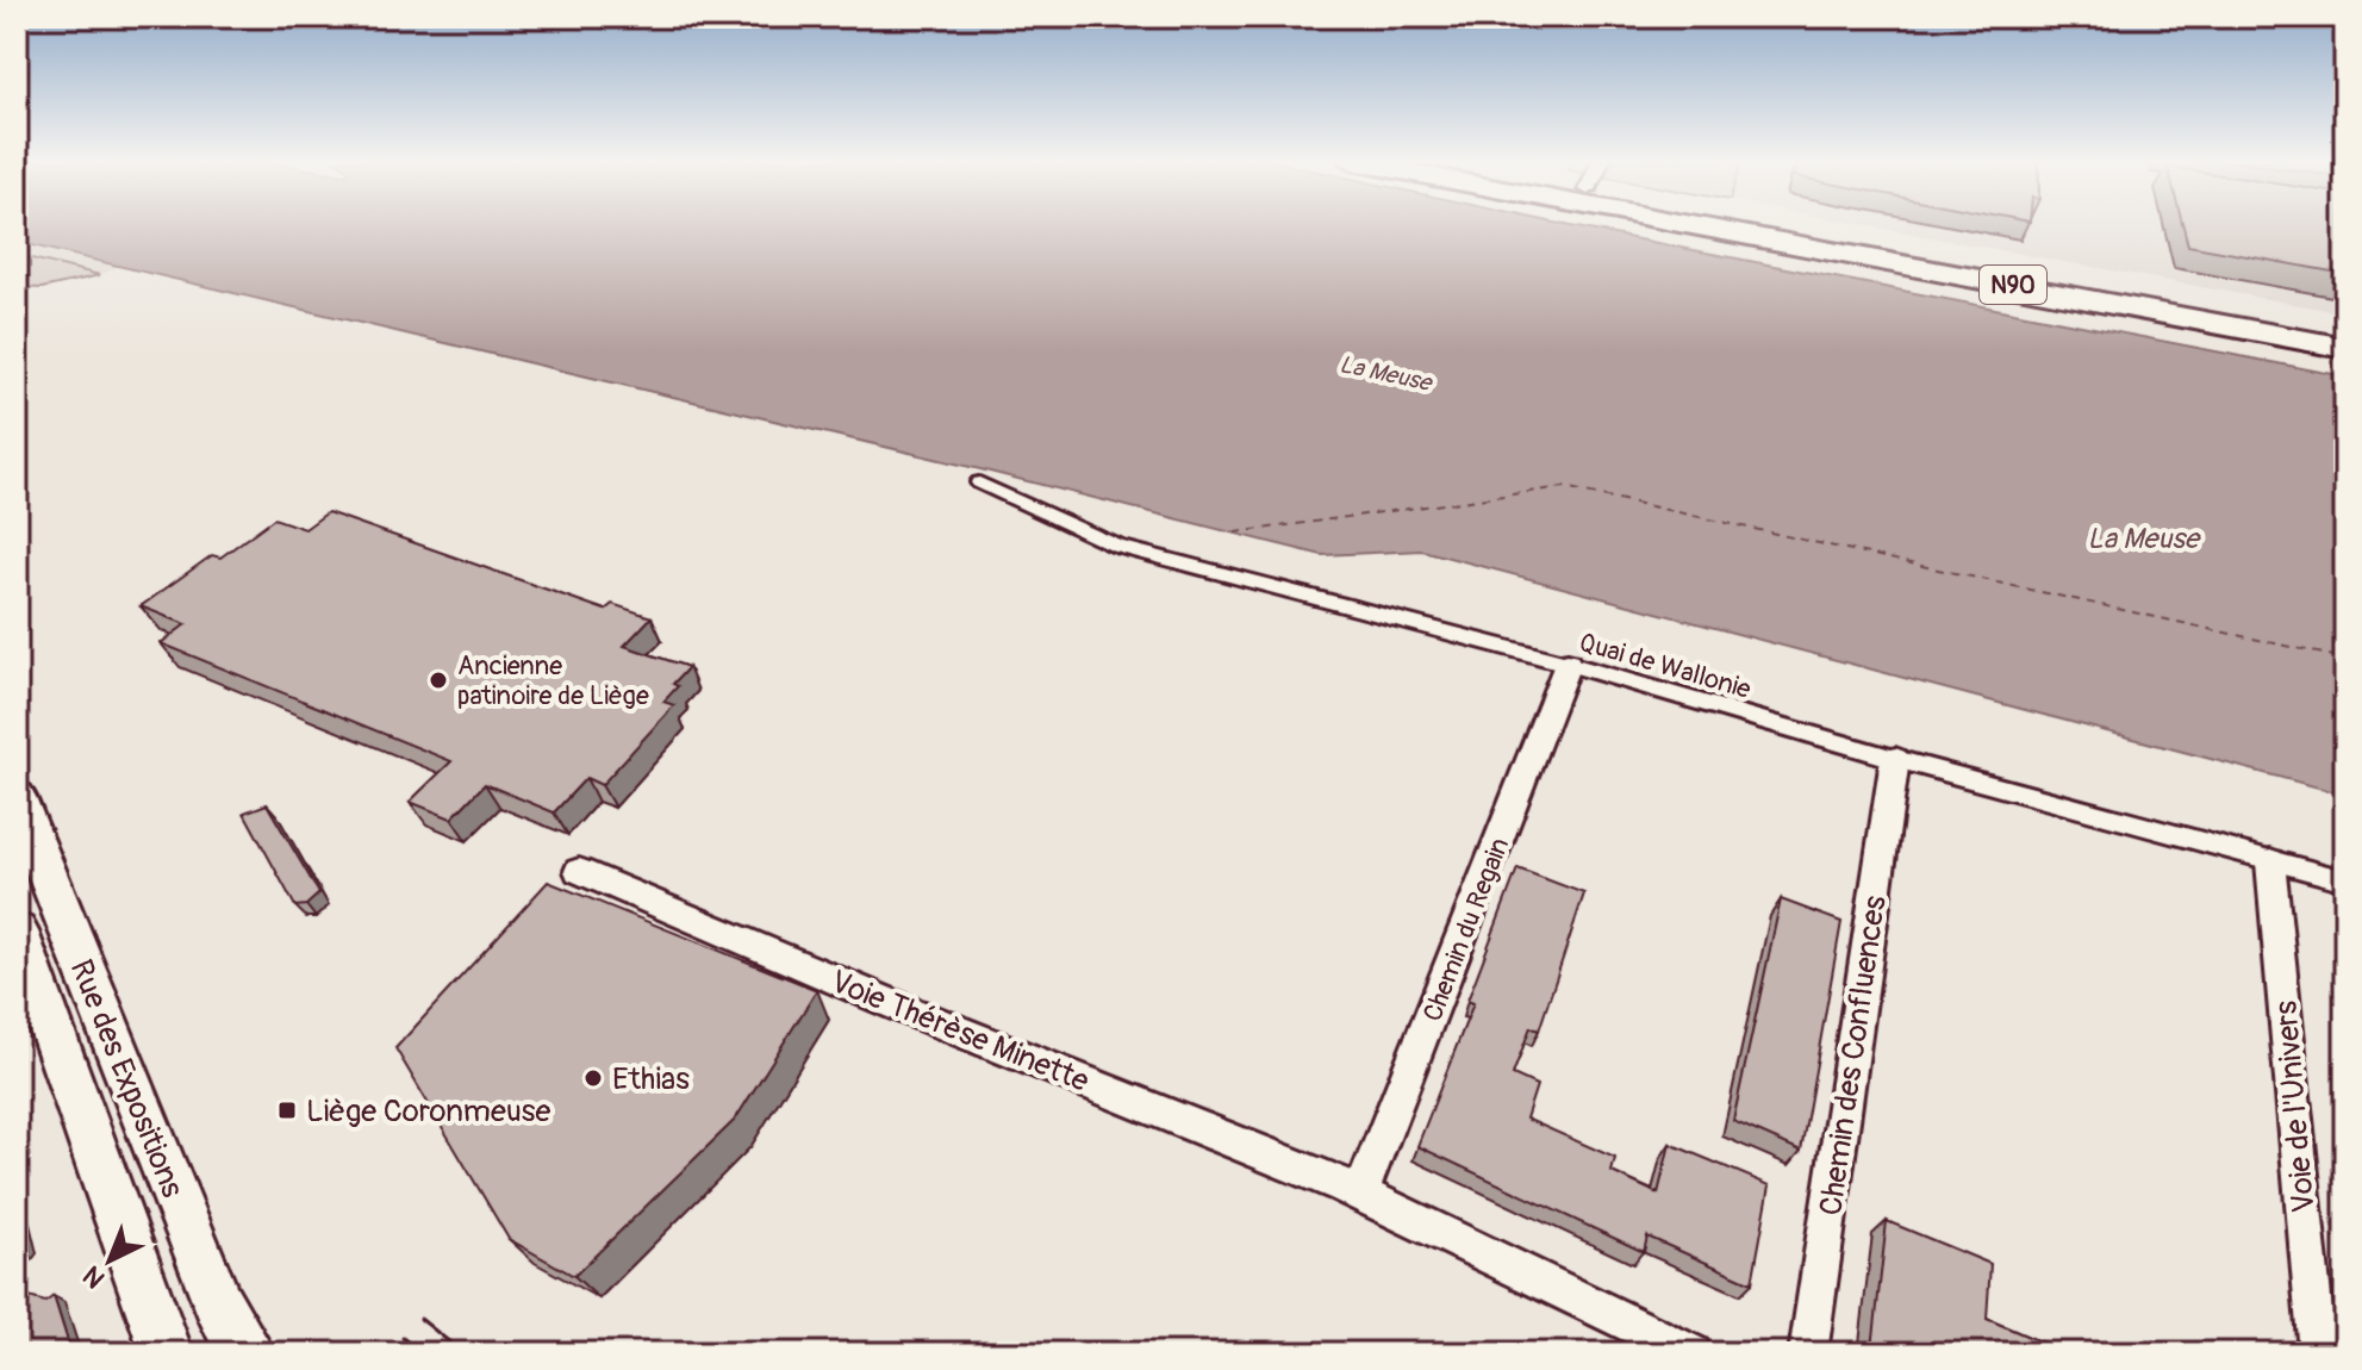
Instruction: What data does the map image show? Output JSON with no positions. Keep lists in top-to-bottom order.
{
  "streets": {
    "main road": ["N90", "Rue des Expositions"],
    "street": [
      "Quai de Wallonie",
      "Chemin du Regain",
      "Voie Thérèse Minette",
      "Chemin des Confluences",
      "Voie de l'Univers"
    ]
  },
  "crossings": [
    ["Quai de Wallonie", "Chemin du Regain"],
    ["Quai de Wallonie", "Chemin des Confluences"],
    ["Quai de Wallonie", "Voie de l'Univers"],
    ["Chemin du Regain", "Voie Thérèse Minette"]
  ],
  "water": ["La Meuse"],
  "places": {
    "other": ["Ancienne patinoire de Liège", "Ethias"],
    "transit": ["Liège Coronmeuse"]
  },
  "north": "bottom left"
}
